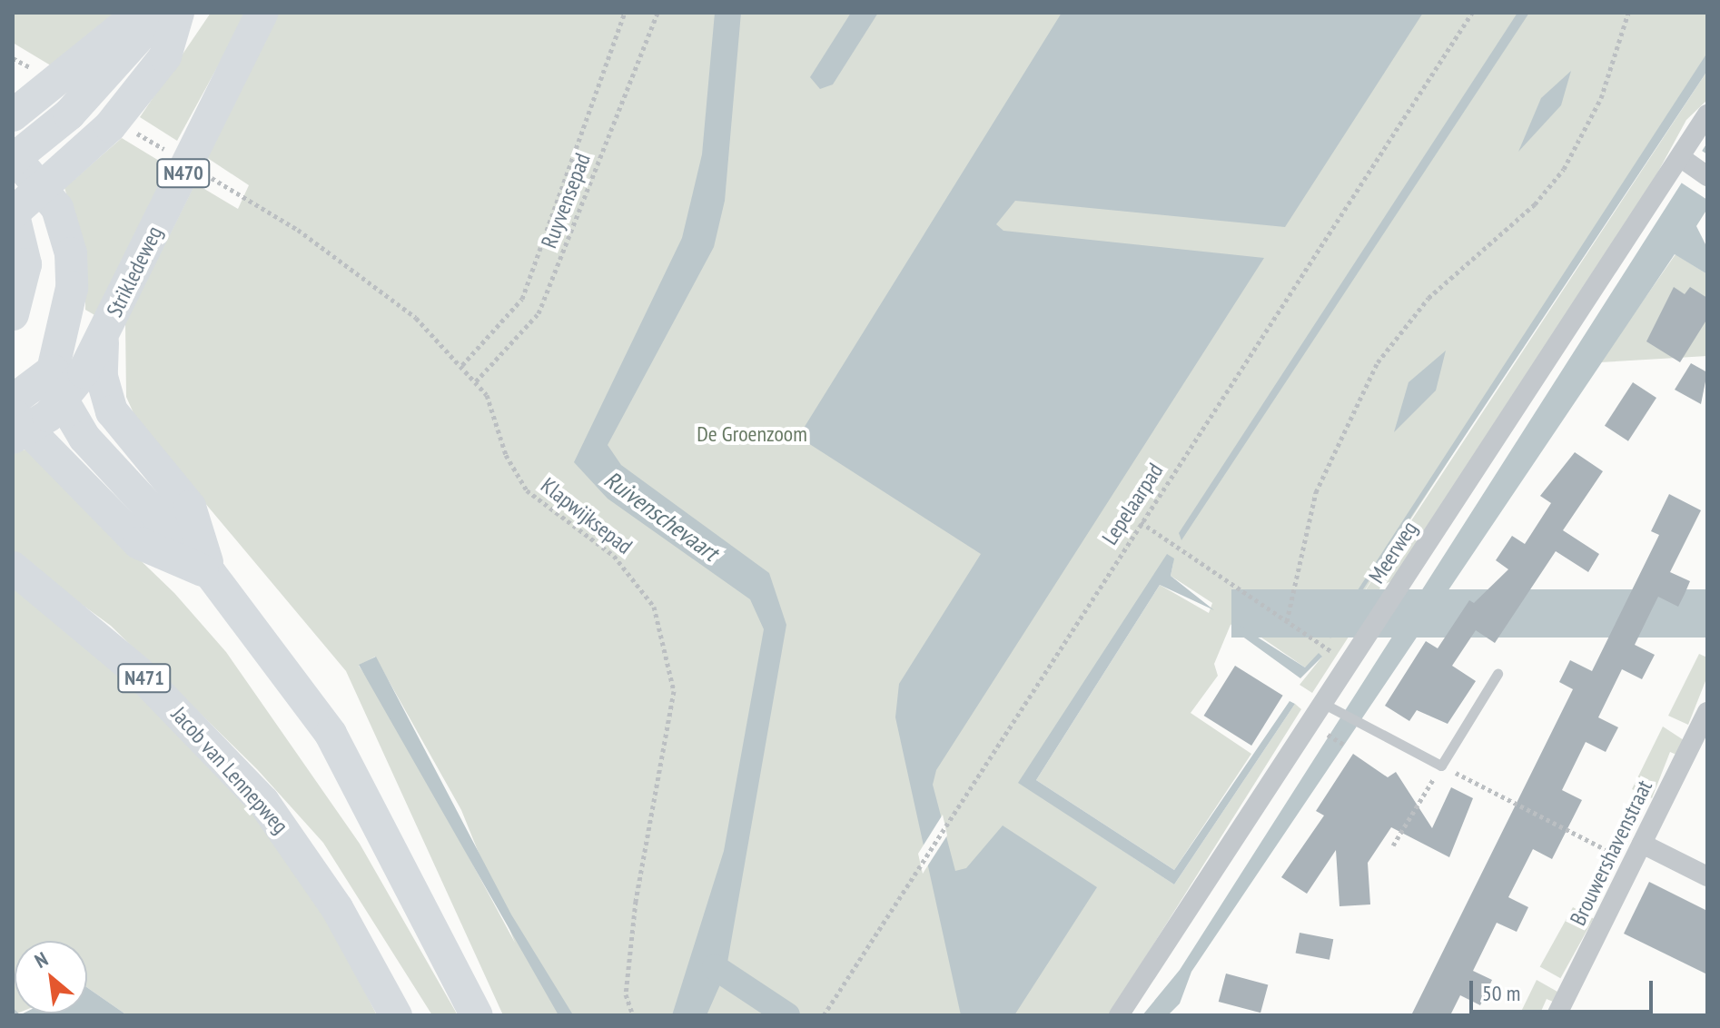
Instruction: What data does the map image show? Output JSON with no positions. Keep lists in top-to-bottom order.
{
  "streets": {
    "main road": [
      "N470",
      "Strikledeweg",
      "N471",
      "Jacob van Lennepweg"
    ],
    "street": ["Meerweg", "Brouwershavenstraat"],
    "path": ["Ruyvensepad", "Lepelaarpad", "Klapwijksepad"]
  },
  "crossings": [
    ["N470", "Strikledeweg"],
    ["Ruyvensepad", "Klapwijksepad"]
  ],
  "water": ["Ruivenschevaart"],
  "parks": ["De Groenzoom"],
  "scale_bar": "50 m",
  "north": "top left"
}
